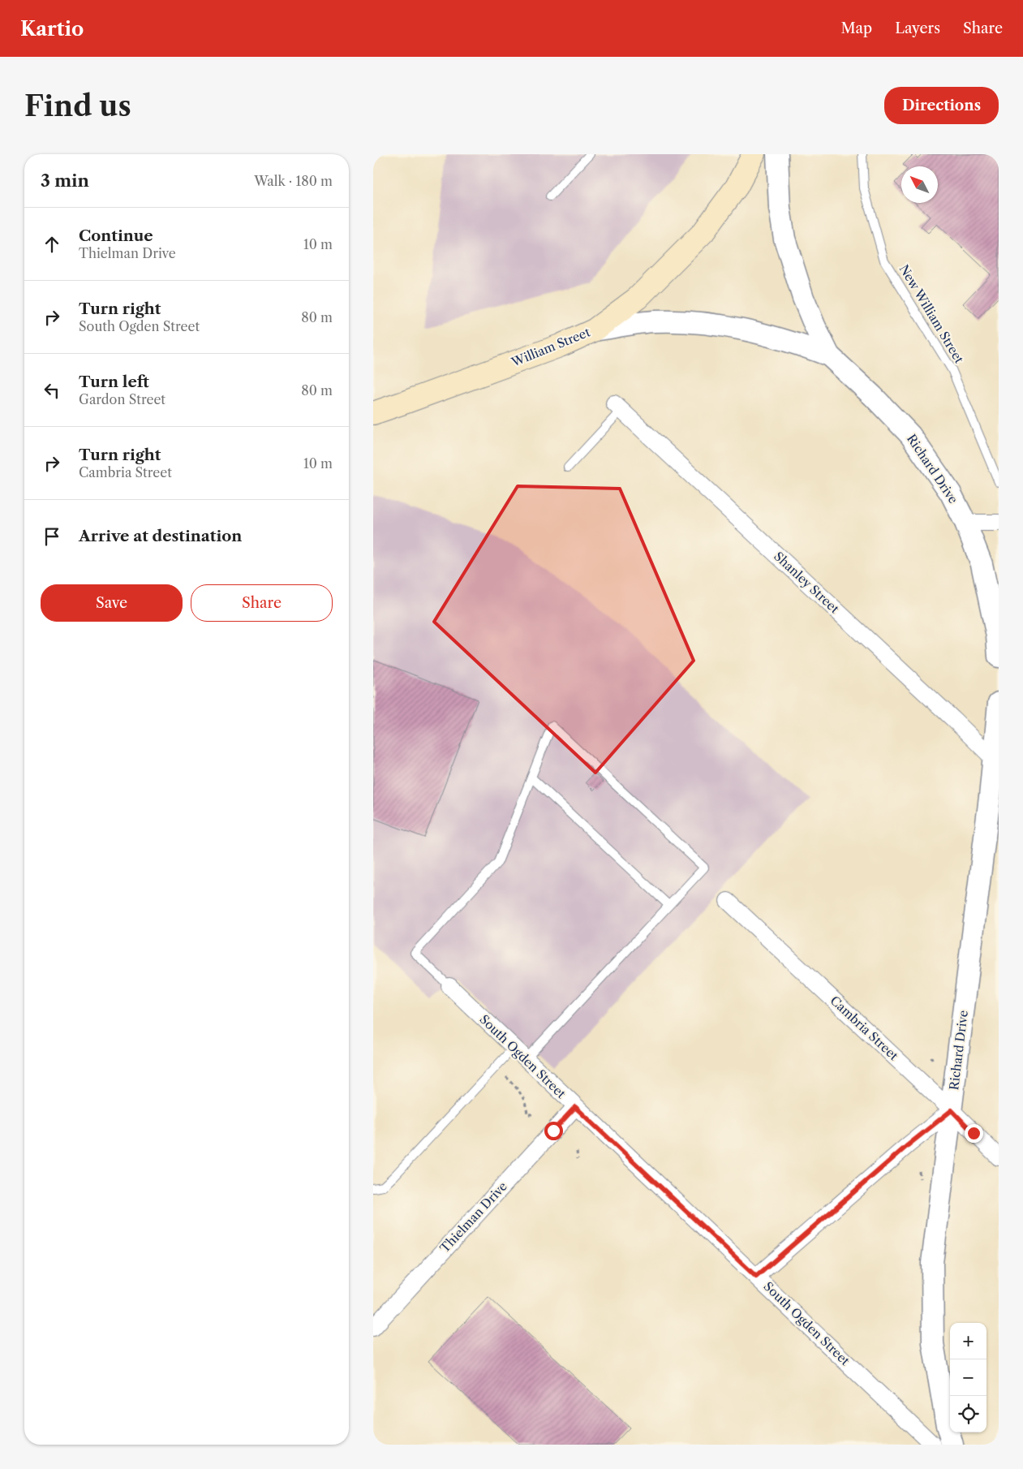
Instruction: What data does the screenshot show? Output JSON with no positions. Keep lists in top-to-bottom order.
{
  "streets": {
    "main road": ["William Street"],
    "street": [
      "Richard Drive",
      "Shanley Street",
      "Cambria Street",
      "South Ogden Street",
      "Thielman Drive"
    ],
    "lane": ["New William Street"]
  },
  "crossings": [
    ["William Street", "Richard Drive"],
    ["Richard Drive", "Shanley Street"],
    ["Richard Drive", "Cambria Street"],
    ["South Ogden Street", "Thielman Drive"]
  ],
  "north": "top left",
  "page": {
    "header": "Kartio",
    "nav": ["Map", "Layers", "Share"],
    "buttons": [
      "Directions",
      ["Save", "Share"]
    ],
    "title": "Find us",
    "heading": ["3 min", "Walk · 180 m"],
    "list": [
      ["Continue", "Thielman Drive", "10 m"],
      ["Turn right", "South Ogden Street", "80 m"],
      ["Turn left", "Gardon Street", "80 m"],
      ["Turn right", "Cambria Street", "10 m"],
      "Arrive at destination"
    ],
    "map_buttons": ["+", "−"]
  }
}
